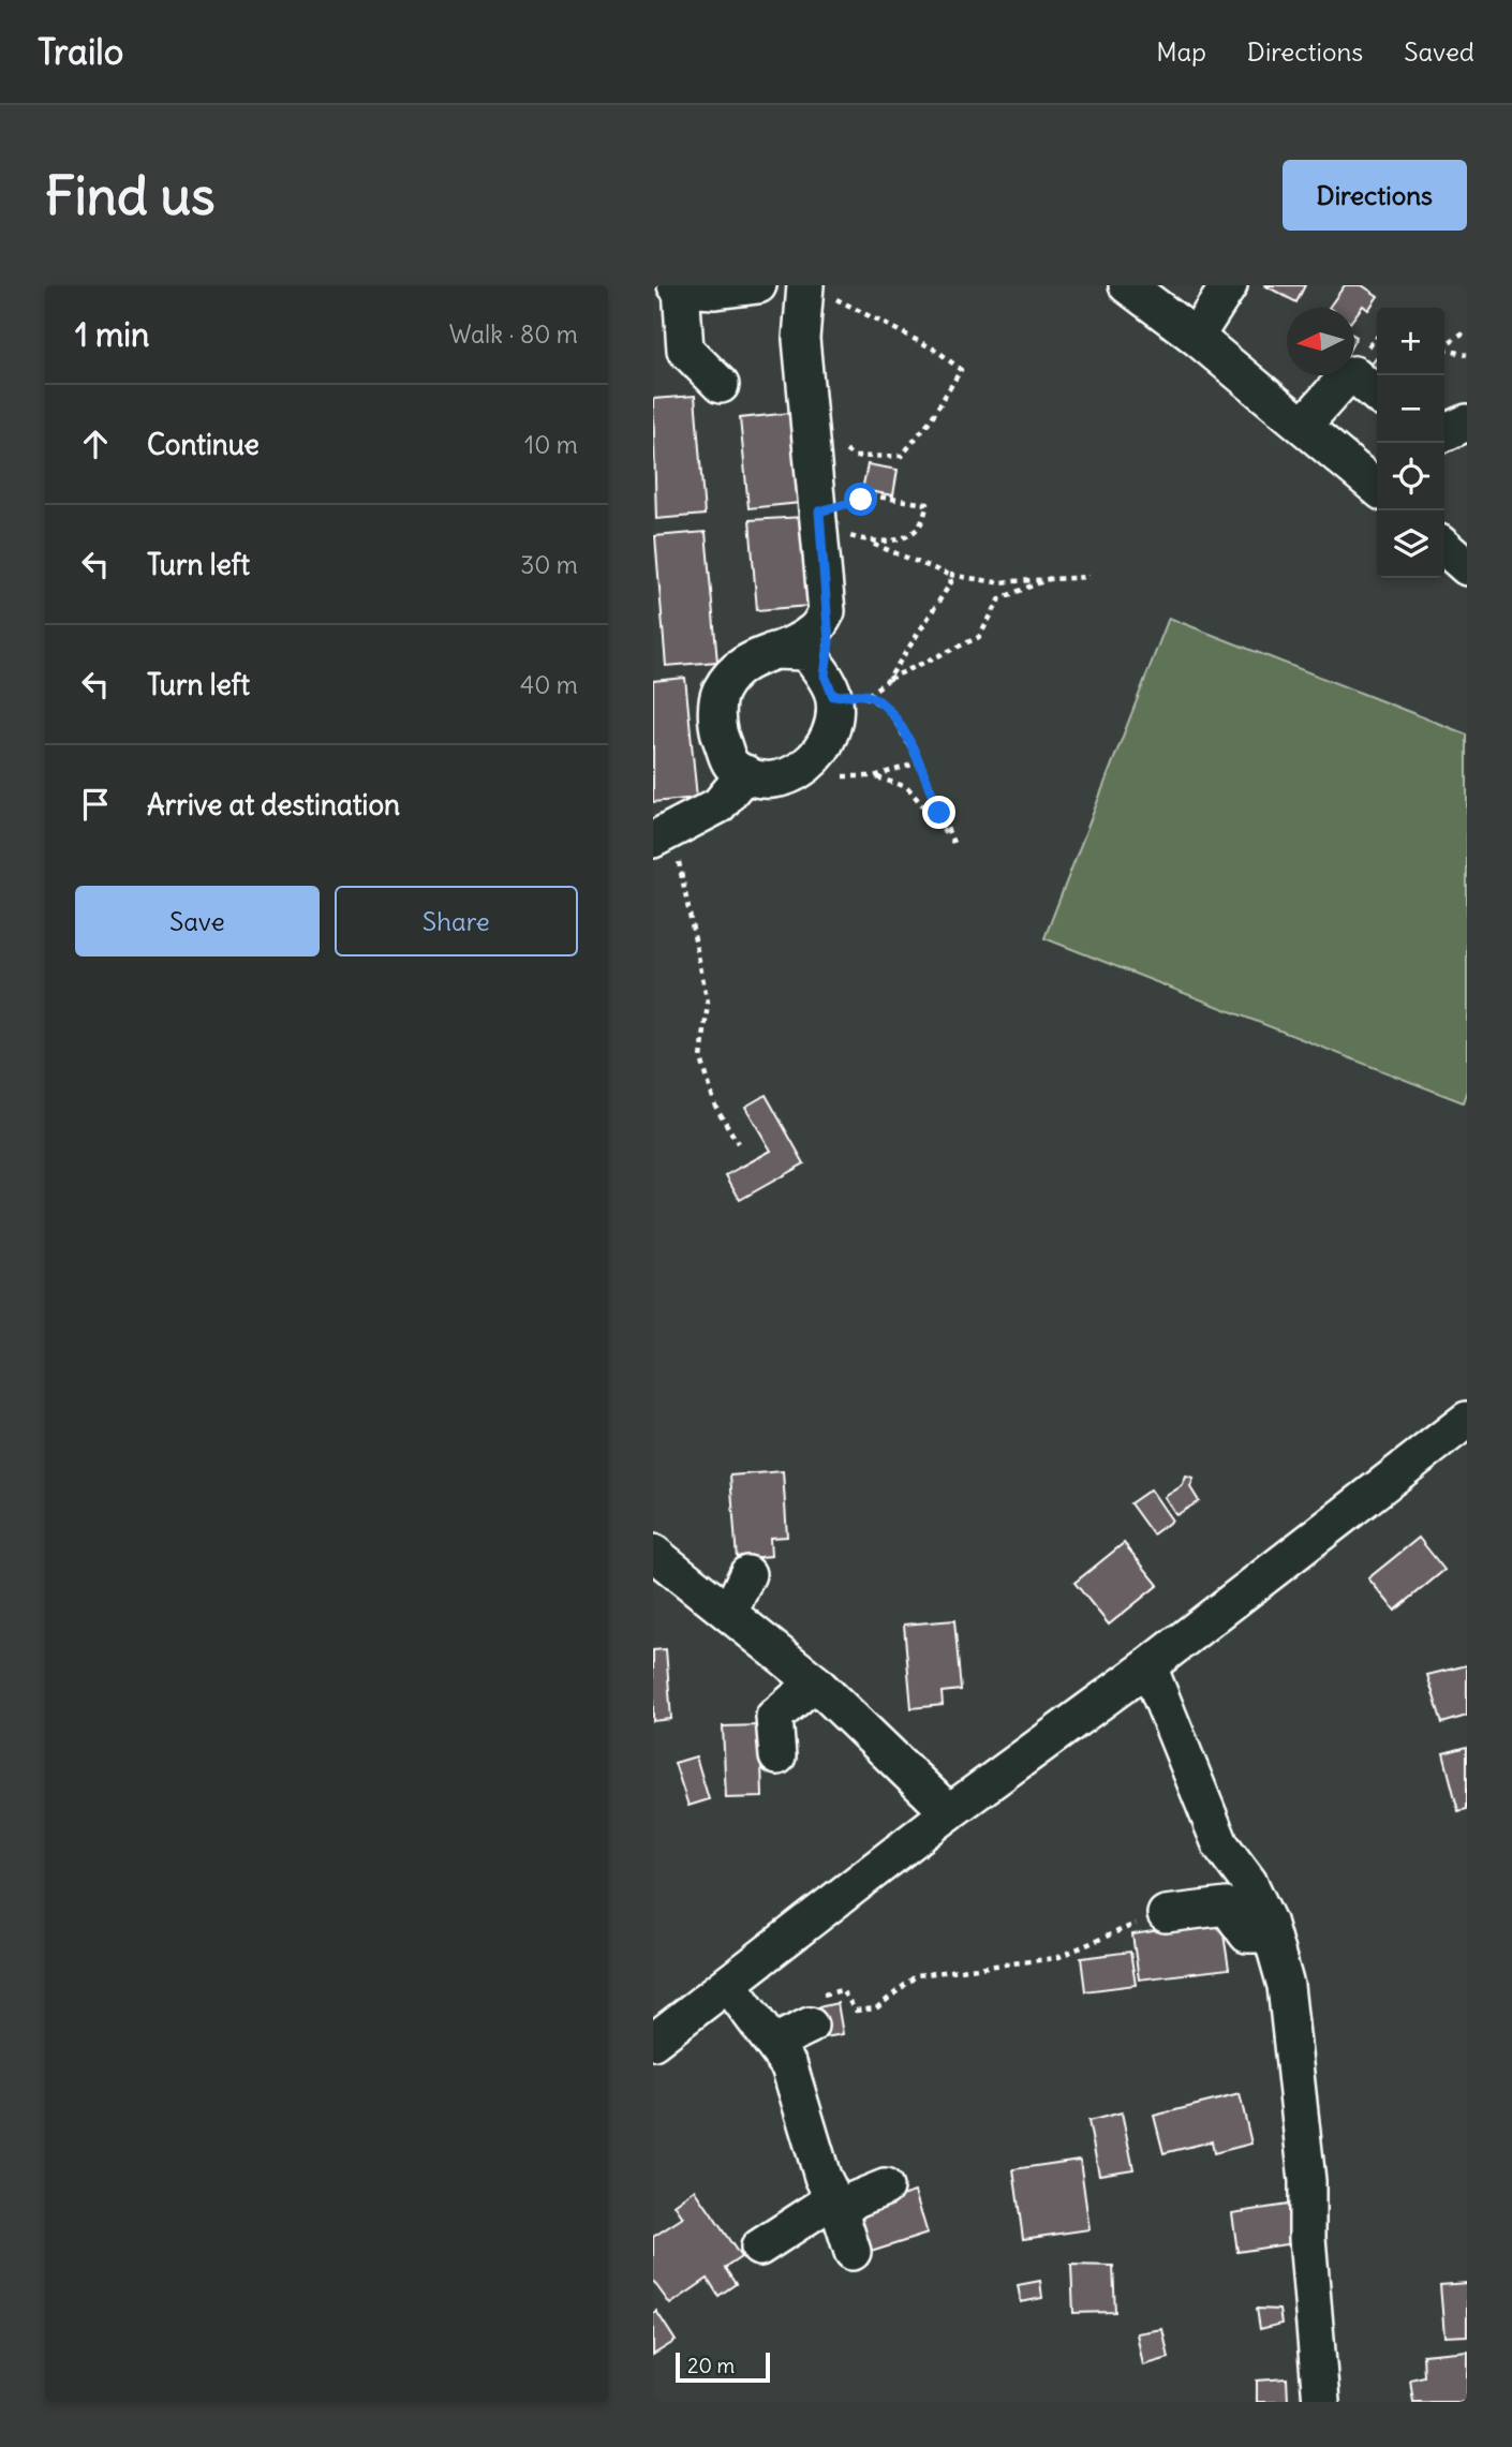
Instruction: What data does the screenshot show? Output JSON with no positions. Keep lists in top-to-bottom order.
{
  "scale_bar": "20 m",
  "north": "left",
  "page": {
    "header": "Trailo",
    "nav": ["Map", "Directions", "Saved"],
    "buttons": [
      "Directions",
      ["Save", "Share"]
    ],
    "title": "Find us",
    "heading": ["1 min", "Walk · 80 m"],
    "map_buttons": ["+", "−"],
    "list": [
      ["Continue", "10 m"],
      ["Turn left", "30 m"],
      ["Turn left", "40 m"],
      "Arrive at destination"
    ],
    "scale": "20 m"
  }
}
